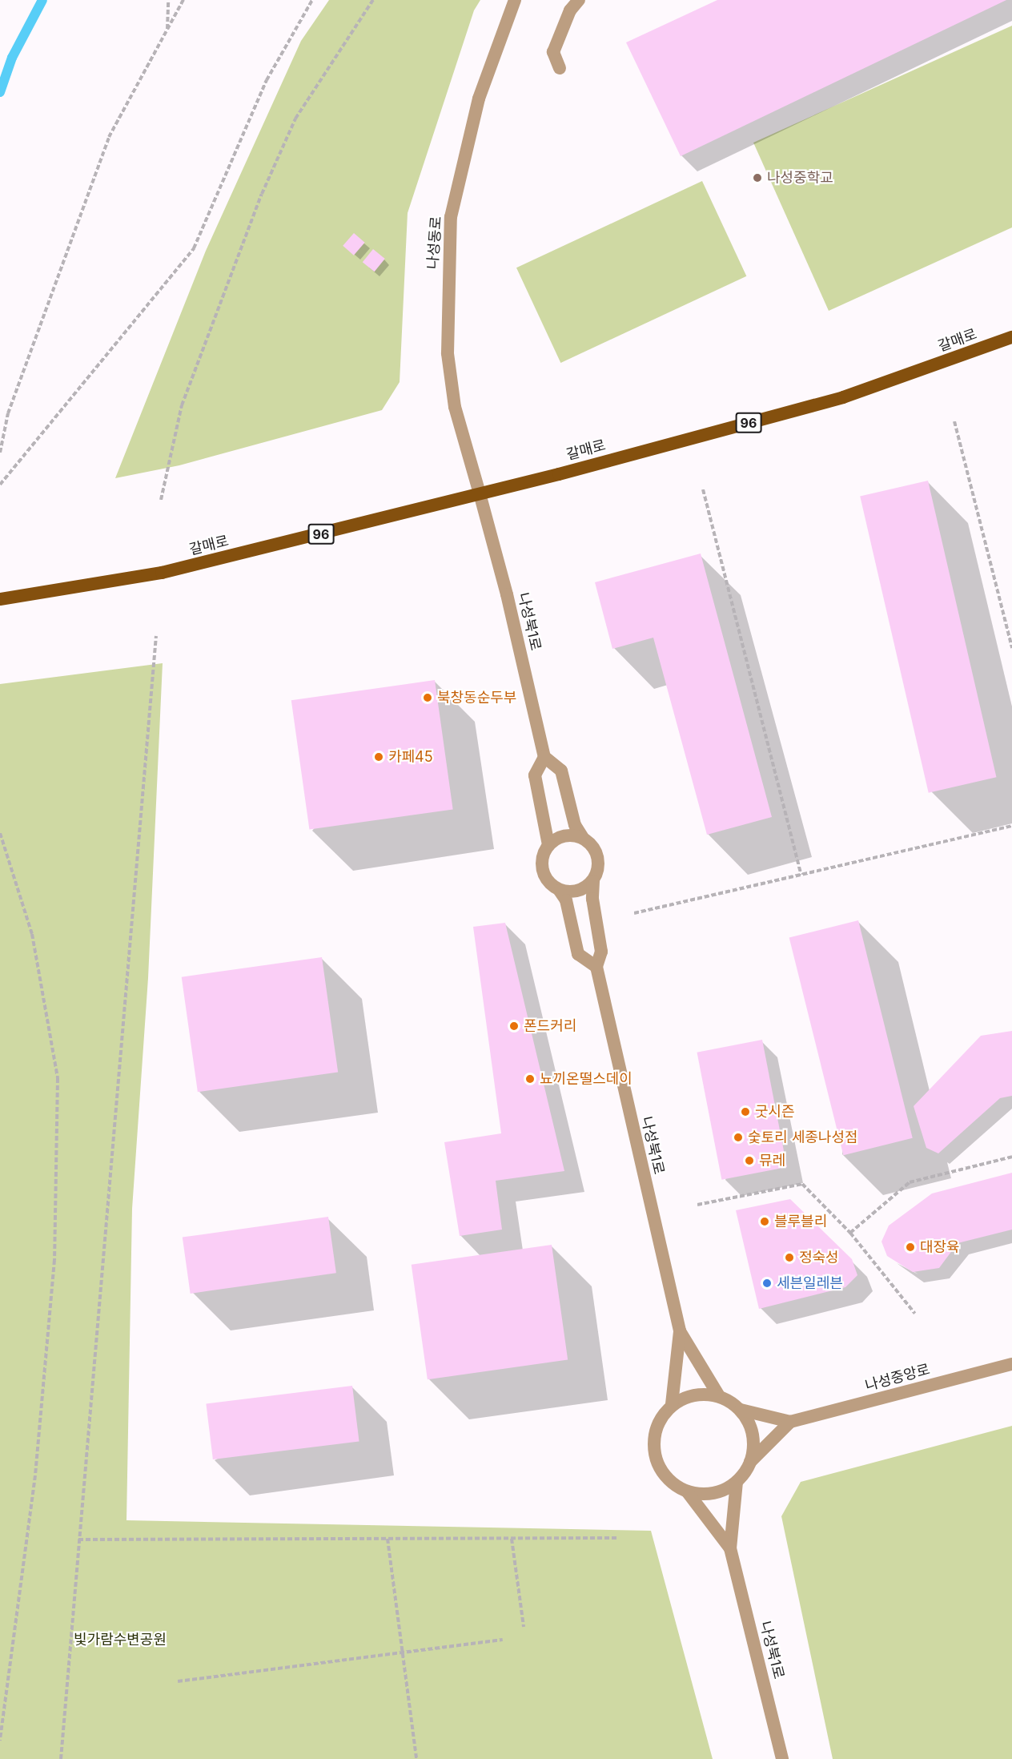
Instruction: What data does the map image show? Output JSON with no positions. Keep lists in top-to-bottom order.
{
  "streets": {
    "main road": ["갈매로", "96"],
    "street": ["나성동로", "나성북1로", "나성중앙로"]
  },
  "crossings": [
    ["나성동로", "갈매로"],
    ["나성동로", "나성북1로"],
    ["갈매로", "나성북1로"]
  ],
  "parks": ["빛가람수변공원"],
  "places": [
    "나성중학교",
    "북창동순두부",
    "카페45",
    "폰드커리",
    "뇨끼온떨스데이",
    "굿시즌",
    "숯토리 세종나성점",
    "뮤레",
    "블루블리",
    "대장육",
    "정숙성",
    "세븐일레븐"
  ]
}
